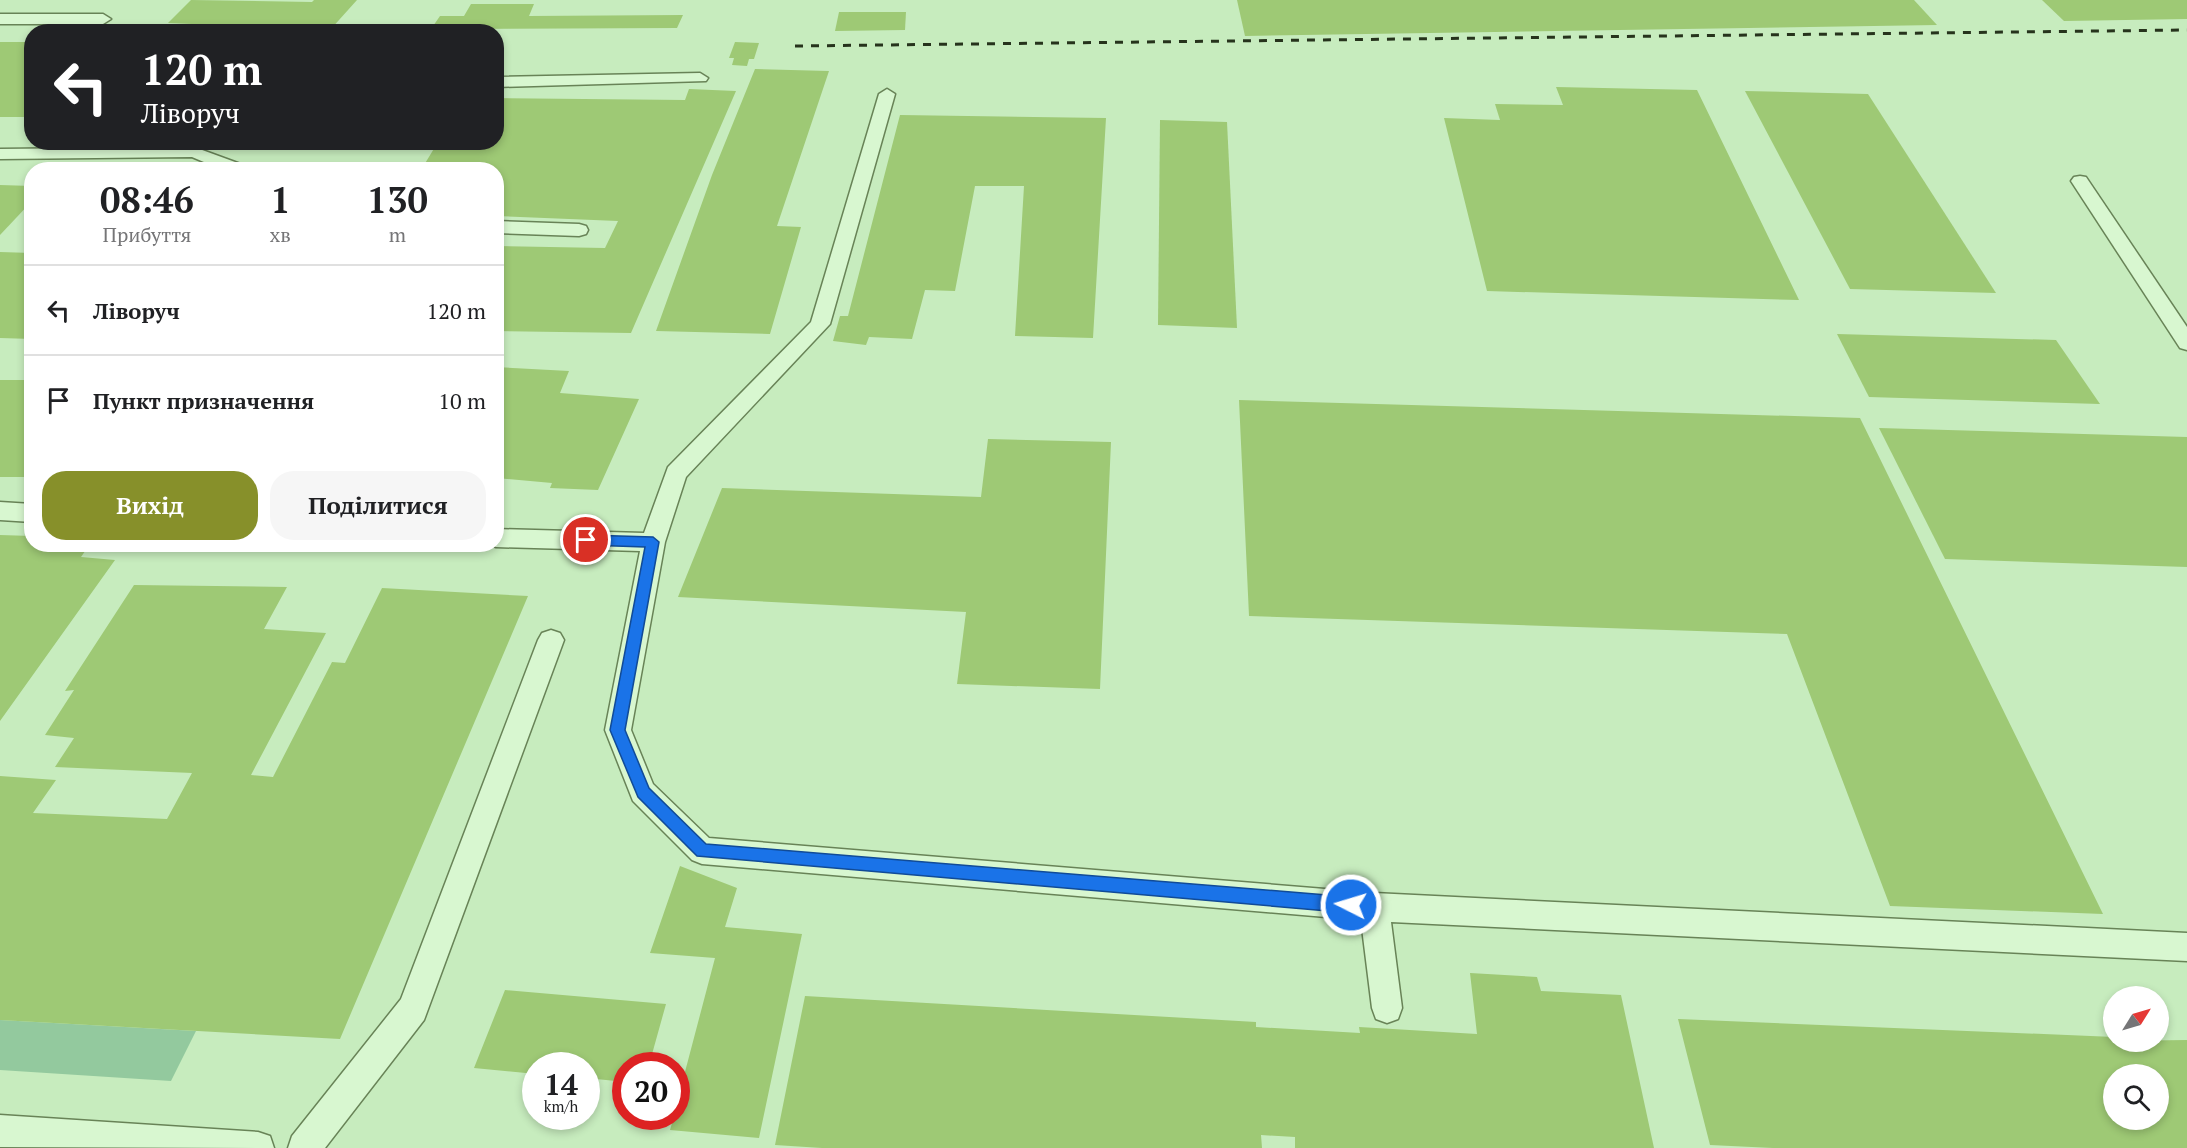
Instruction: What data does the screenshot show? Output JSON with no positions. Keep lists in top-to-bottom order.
{
  "north": "top right",
  "page": {
    "turn": ["120 m", "Ліворуч"],
    "eta": [
      "08:46",
      "Прибуття",
      "1",
      "хв",
      "130",
      "m"
    ],
    "list": [
      {
        "name": "Ліворуч",
        "value": "120 m"
      },
      {
        "name": "Пункт призначення",
        "value": "10 m"
      }
    ],
    "buttons": ["Вихід", "Поділитися"],
    "speed": "14 km/h",
    "limit": "20"
  }
}
